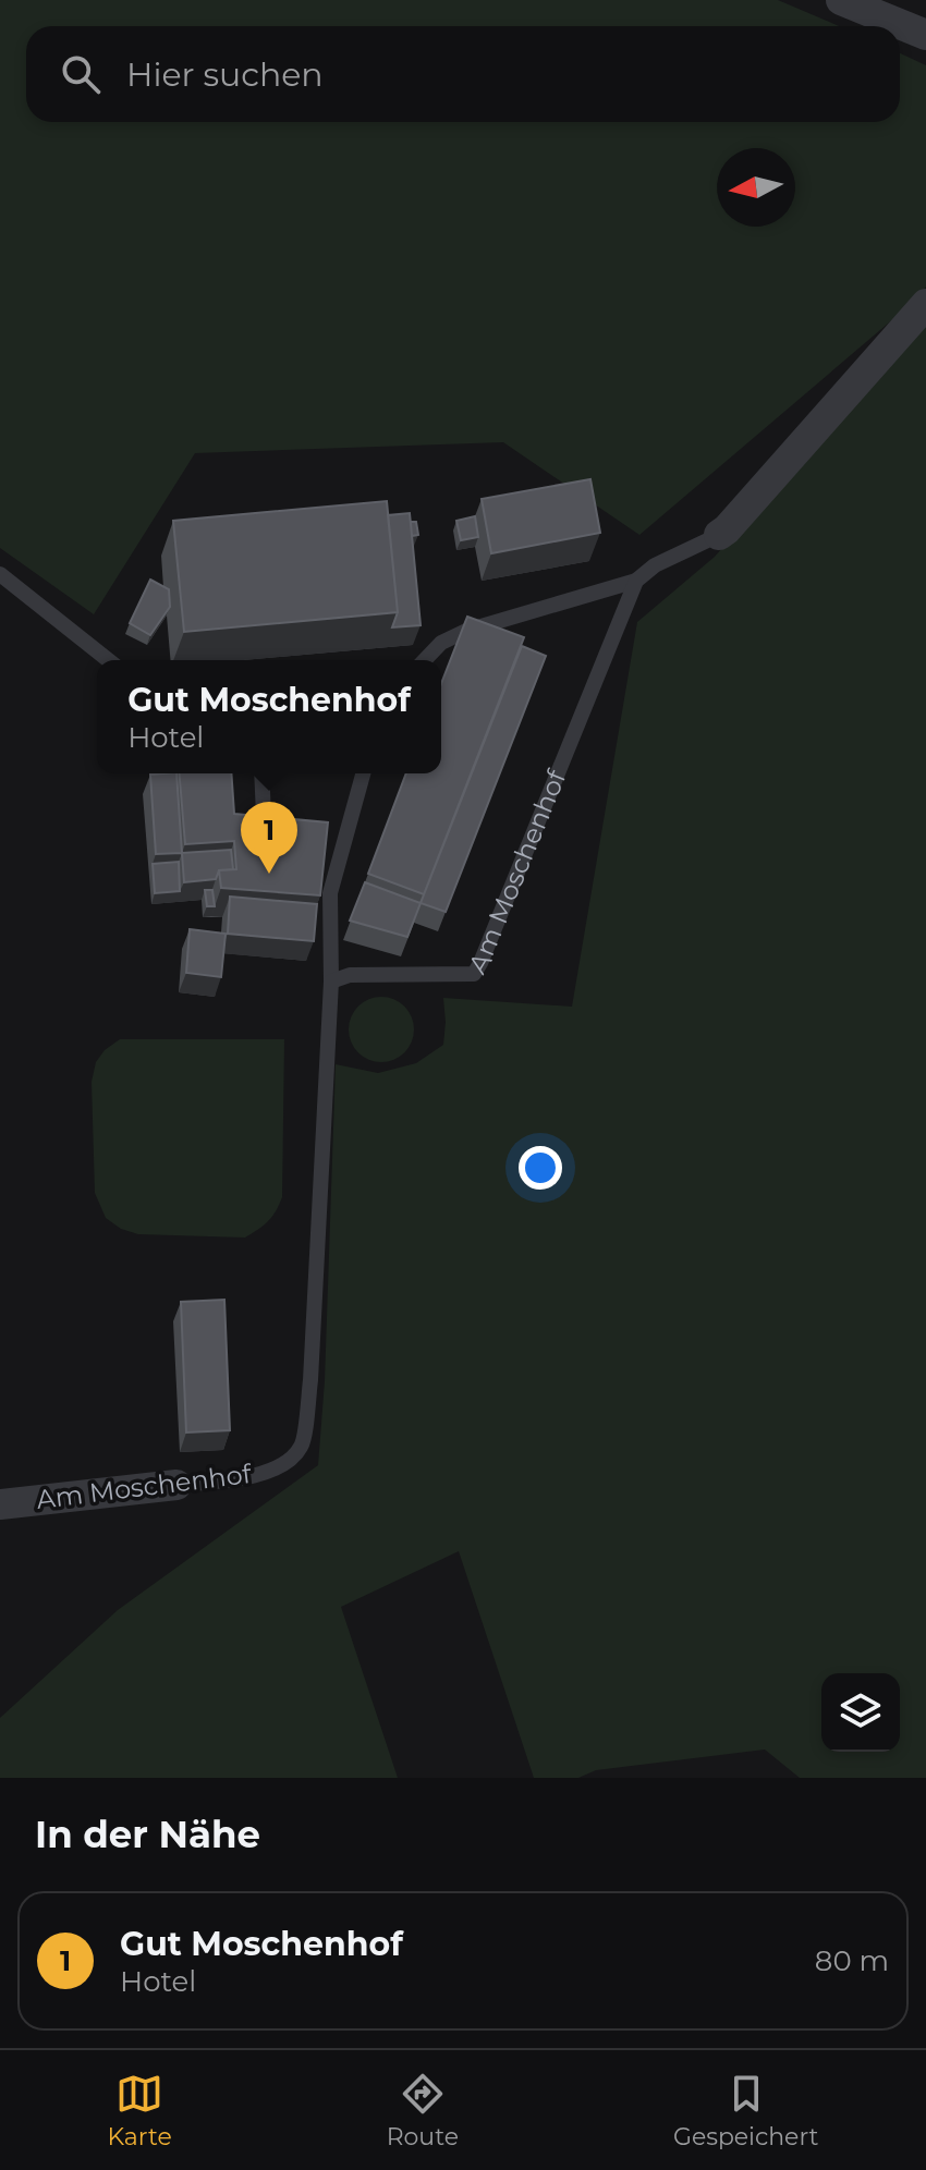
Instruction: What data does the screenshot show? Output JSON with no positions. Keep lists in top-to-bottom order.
{
  "streets": {
    "street": ["Am Moschenhof"]
  },
  "north": "left",
  "page": {
    "search": "Hier suchen",
    "popup": ["Gut Moschenhof", "Hotel"],
    "pins": "1",
    "heading": "In der Nähe",
    "list": [
      {
        "mark": "1",
        "name": "Gut Moschenhof",
        "note": "Hotel",
        "value": "80 m"
      }
    ],
    "nav": ["Karte", "Route", "Gespeichert"]
  }
}
